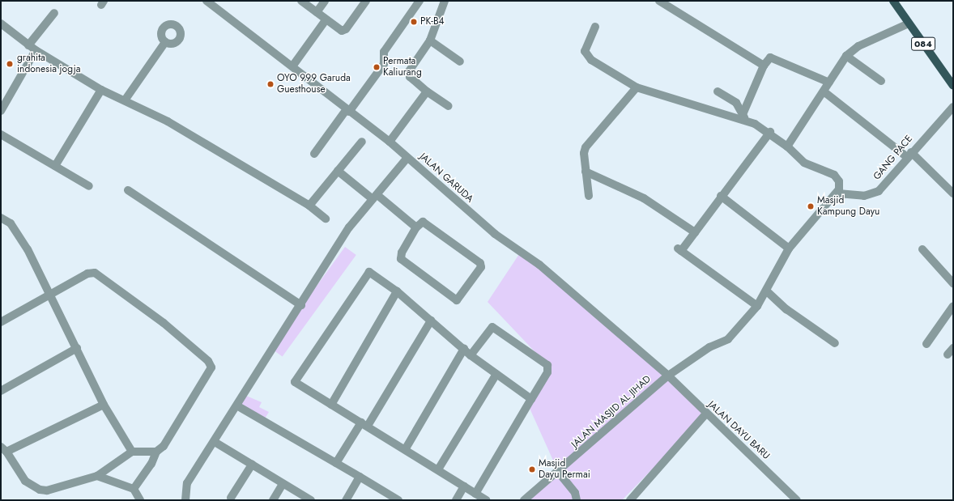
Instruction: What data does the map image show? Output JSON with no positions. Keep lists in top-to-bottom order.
{
  "streets": {
    "main road": ["084"],
    "street": [
      "GANG PACE",
      "JALAN GARUDA",
      "JALAN MASJID AL JIHAD",
      "JALAN DAYU BARU"
    ]
  },
  "crossings": [
    ["GANG PACE", "JALAN MASJID AL JIHAD"],
    ["JALAN GARUDA", "JALAN MASJID AL JIHAD"],
    ["JALAN GARUDA", "JALAN DAYU BARU"],
    ["JALAN MASJID AL JIHAD", "JALAN DAYU BARU"]
  ],
  "places": [
    "PK-B4",
    "grahita indonesia jogja",
    "Permata Kaliurang",
    "OYO 999 Garuda Guesthouse",
    "Masjid Kampung Dayu",
    "Masjid Dayu Permai"
  ]
}
